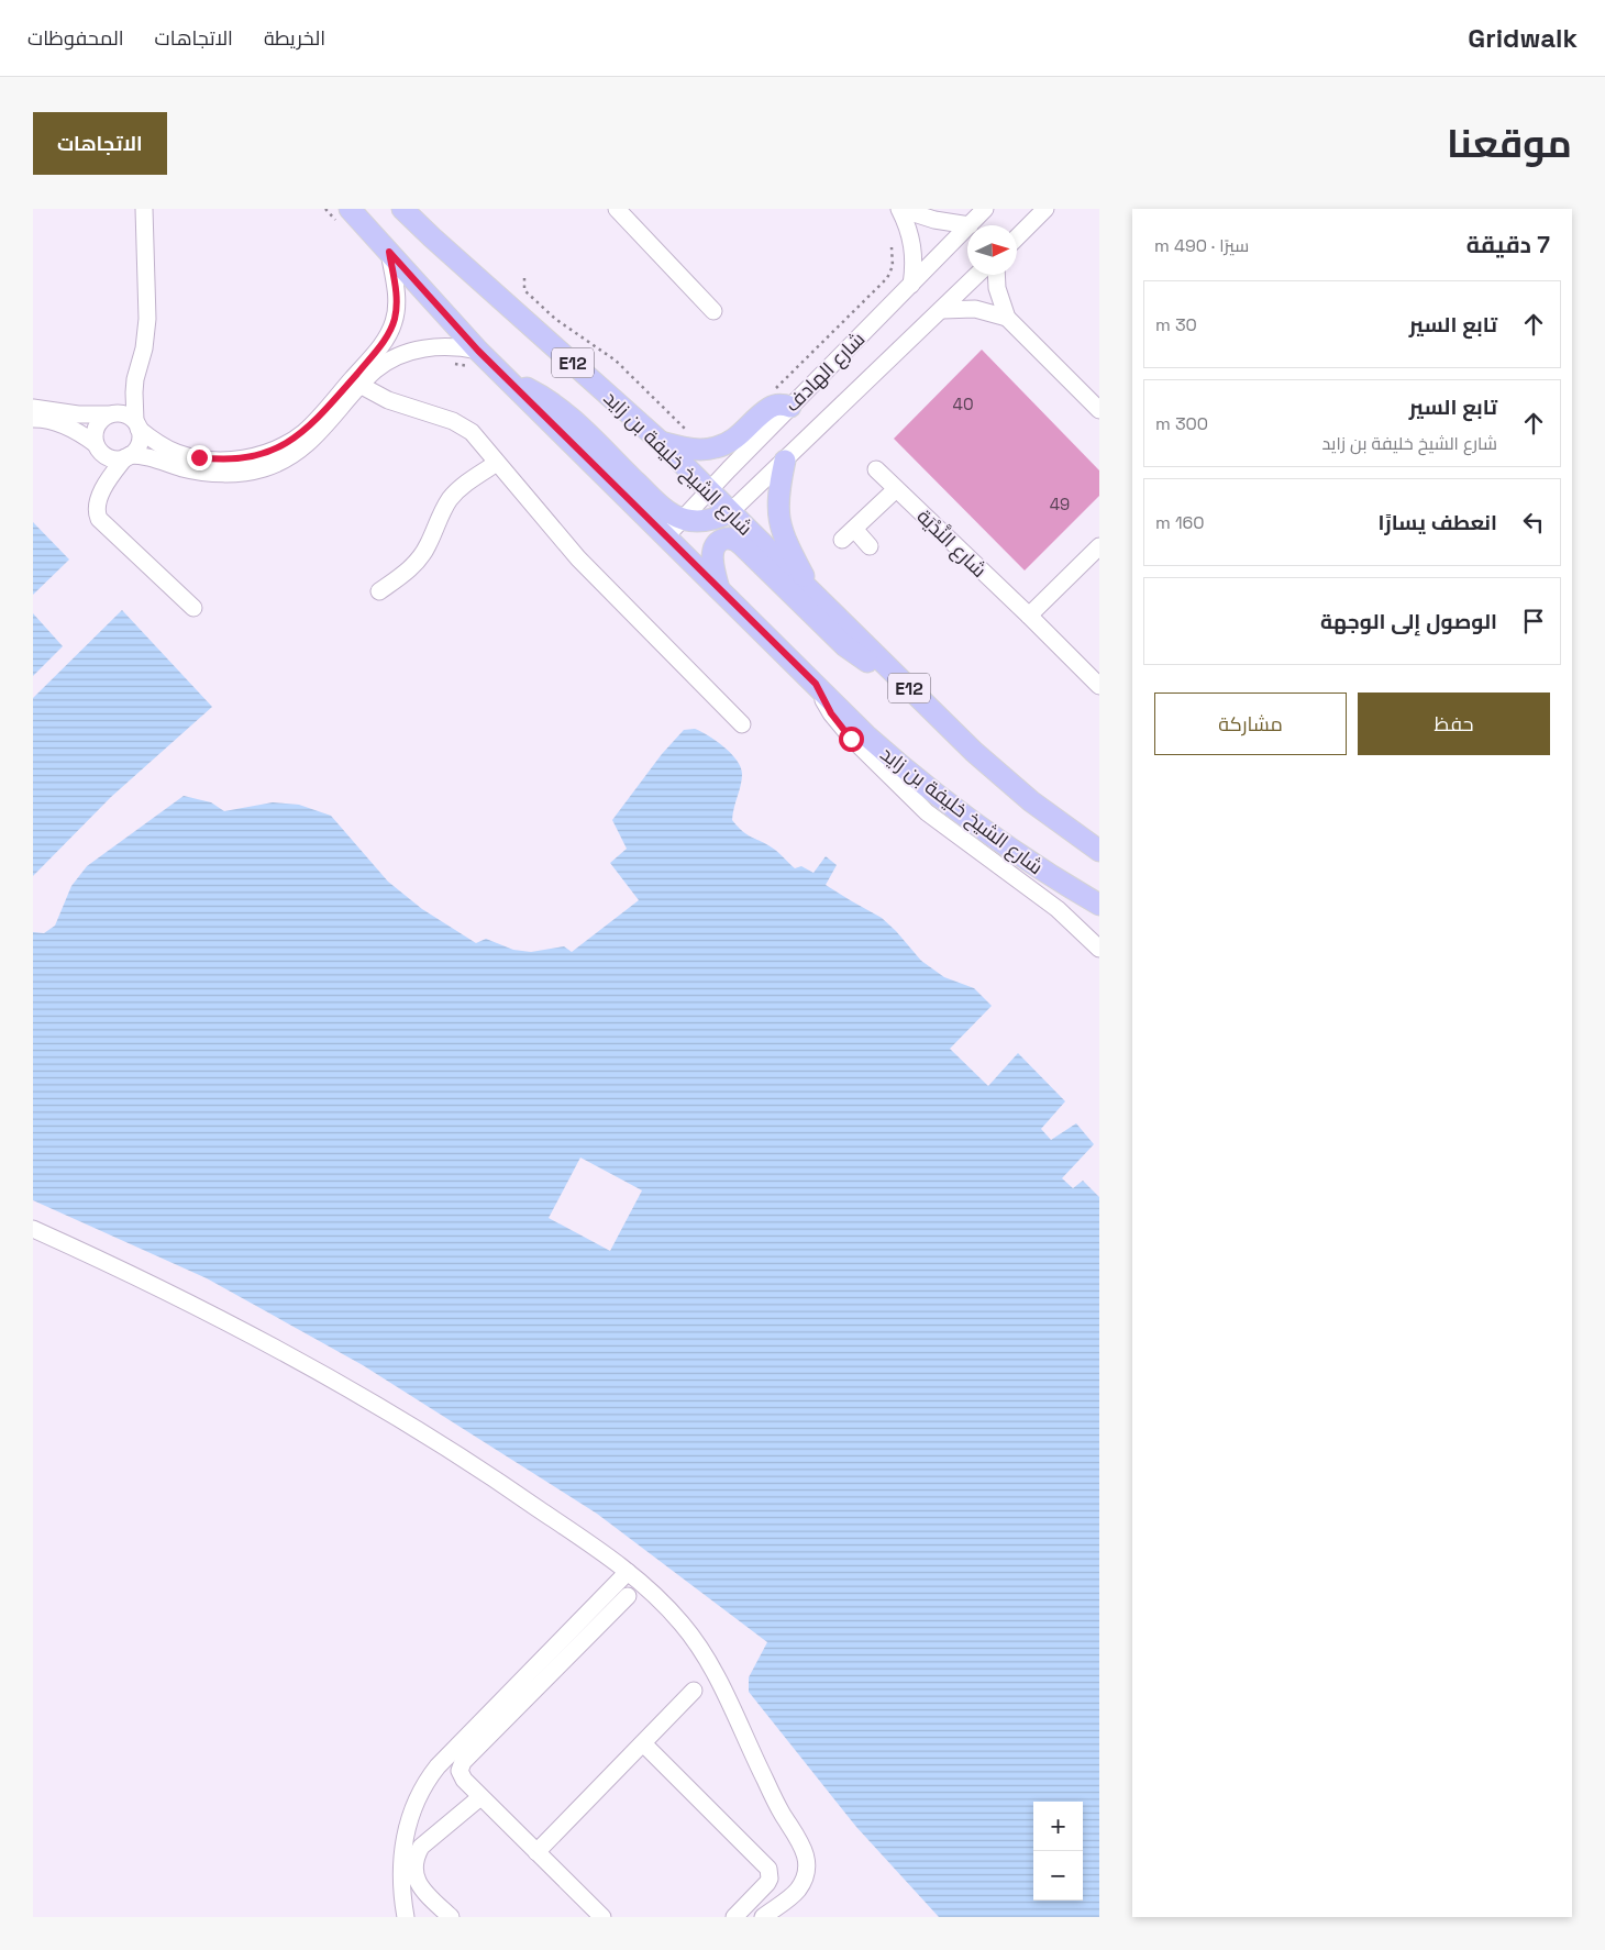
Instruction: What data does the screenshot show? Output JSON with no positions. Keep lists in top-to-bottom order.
{
  "streets": {
    "main road": ["E12", "شارع الشيخ خليفة بن زايد"],
    "street": ["شارع الهادف", "شارع النَّدْيَة"]
  },
  "crossings": [
    ["شارع الهادف", "شارع الشيخ خليفة بن زايد"]
  ],
  "house_numbers": ["40", "49"],
  "north": "right",
  "page": {
    "header": "Gridwalk",
    "nav": ["الخريطة", "الاتجاهات", "المحفوظات"],
    "title": "موقعنا",
    "buttons": [
      "الاتجاهات",
      ["حفظ", "مشاركة"]
    ],
    "heading": ["7 دقيقة", "سيرًا · 490 m"],
    "list": [
      ["تابع السير", "30 m"],
      ["تابع السير", "شارع الشيخ خليفة بن زايد", "300 m"],
      ["انعطف يسارًا", "160 m"],
      "الوصول إلى الوجهة"
    ],
    "map_buttons": ["+", "−"]
  }
}
